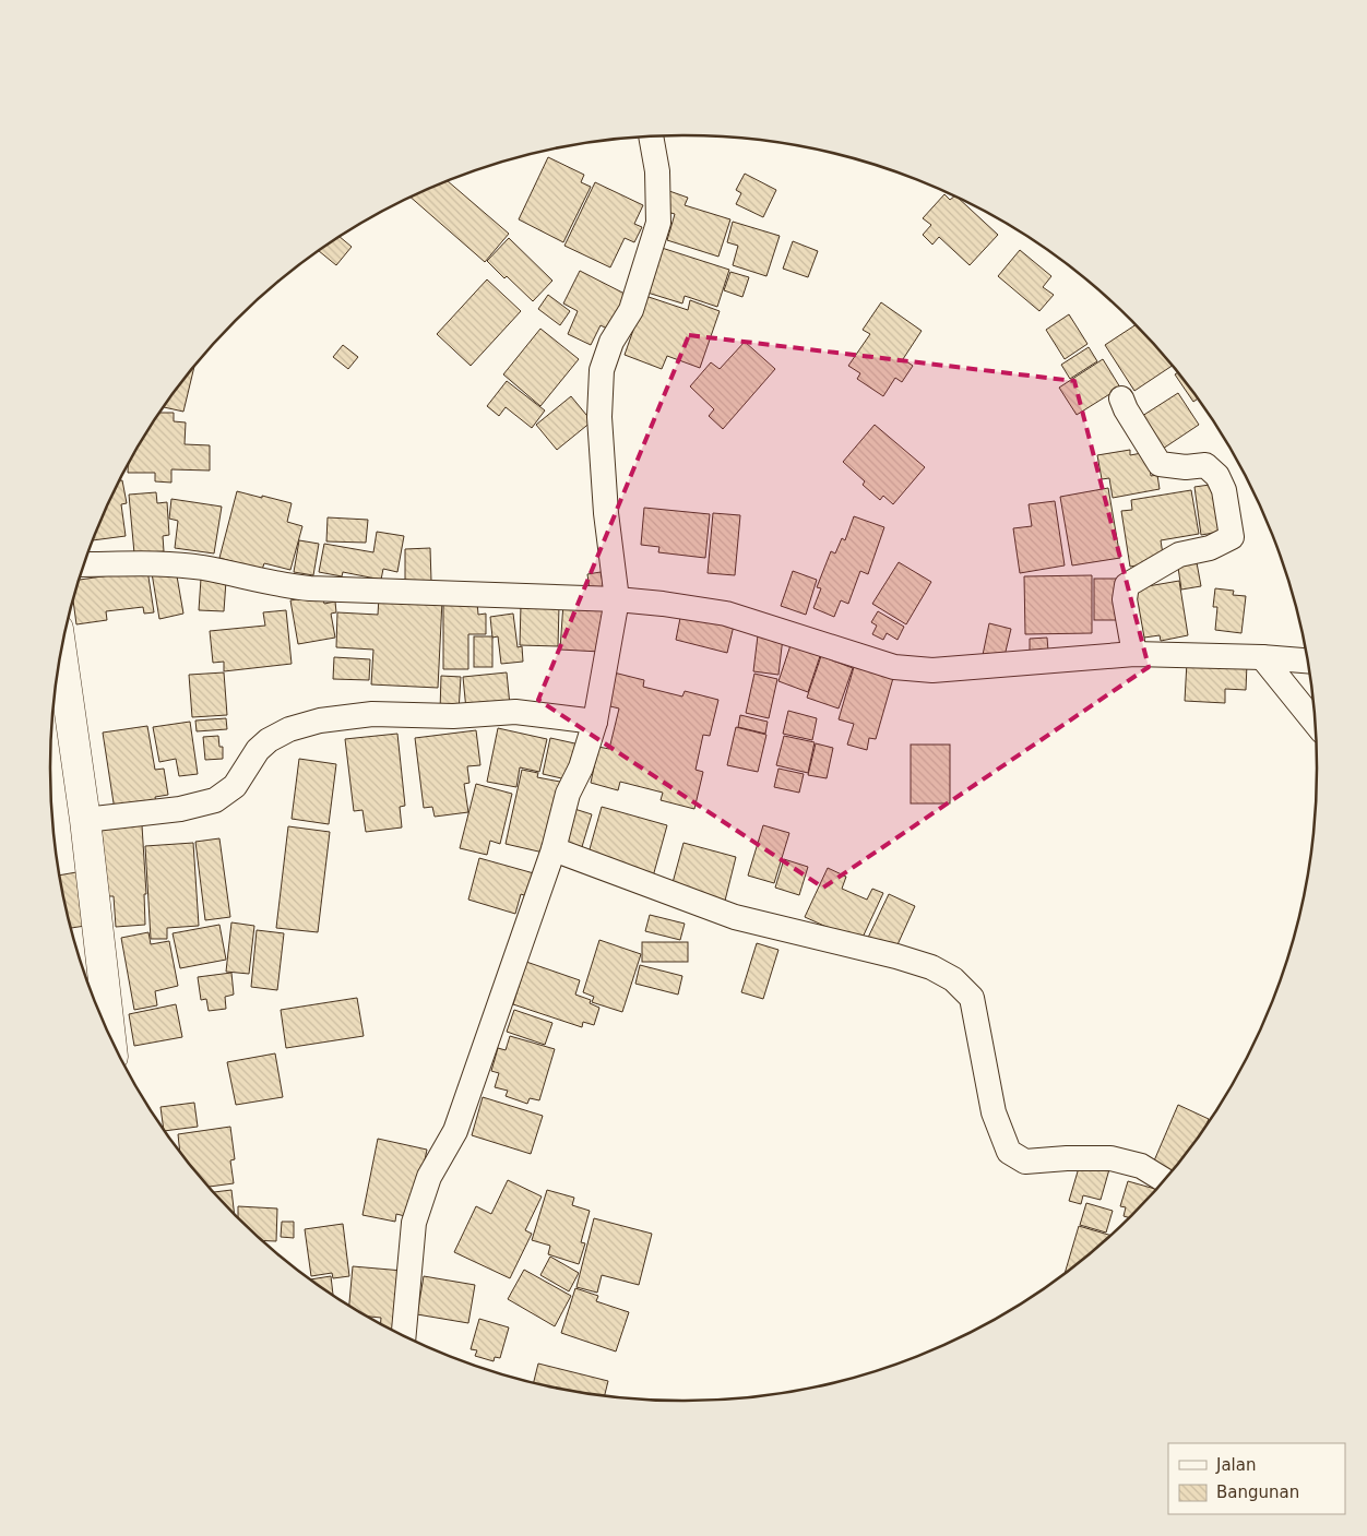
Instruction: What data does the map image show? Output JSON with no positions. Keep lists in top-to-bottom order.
{
  "legend": ["Jalan", "Bangunan"]
}
